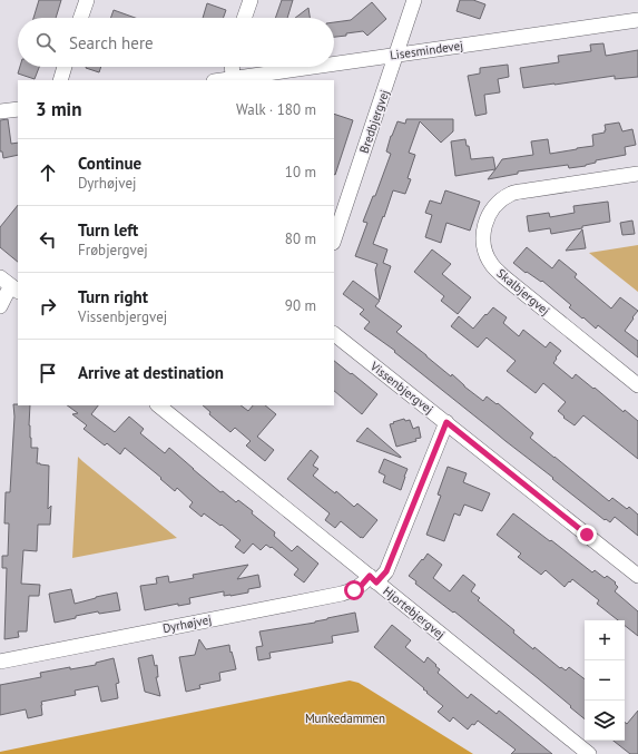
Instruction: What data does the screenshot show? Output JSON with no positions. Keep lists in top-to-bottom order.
{
  "streets": {
    "street": [
      "Lisesmindevej",
      "Bredbjergvej",
      "Skalbjergvej",
      "Vissenbjergvej",
      "Hjortebjergvej",
      "Dyrhøjvej"
    ]
  },
  "crossings": [
    ["Lisesmindevej", "Bredbjergvej"],
    ["Vissenbjergvej", "Dyrhøjvej"],
    ["Hjortebjergvej", "Dyrhøjvej"]
  ],
  "parks": ["Munkedammen"],
  "page": {
    "search": "Search here",
    "heading": ["3 min", "Walk · 180 m"],
    "list": [
      ["Continue", "Dyrhøjvej", "10 m"],
      ["Turn left", "Frøbjergvej", "80 m"],
      ["Turn right", "Vissenbjergvej", "90 m"],
      "Arrive at destination"
    ],
    "map_buttons": ["+", "−"]
  }
}
